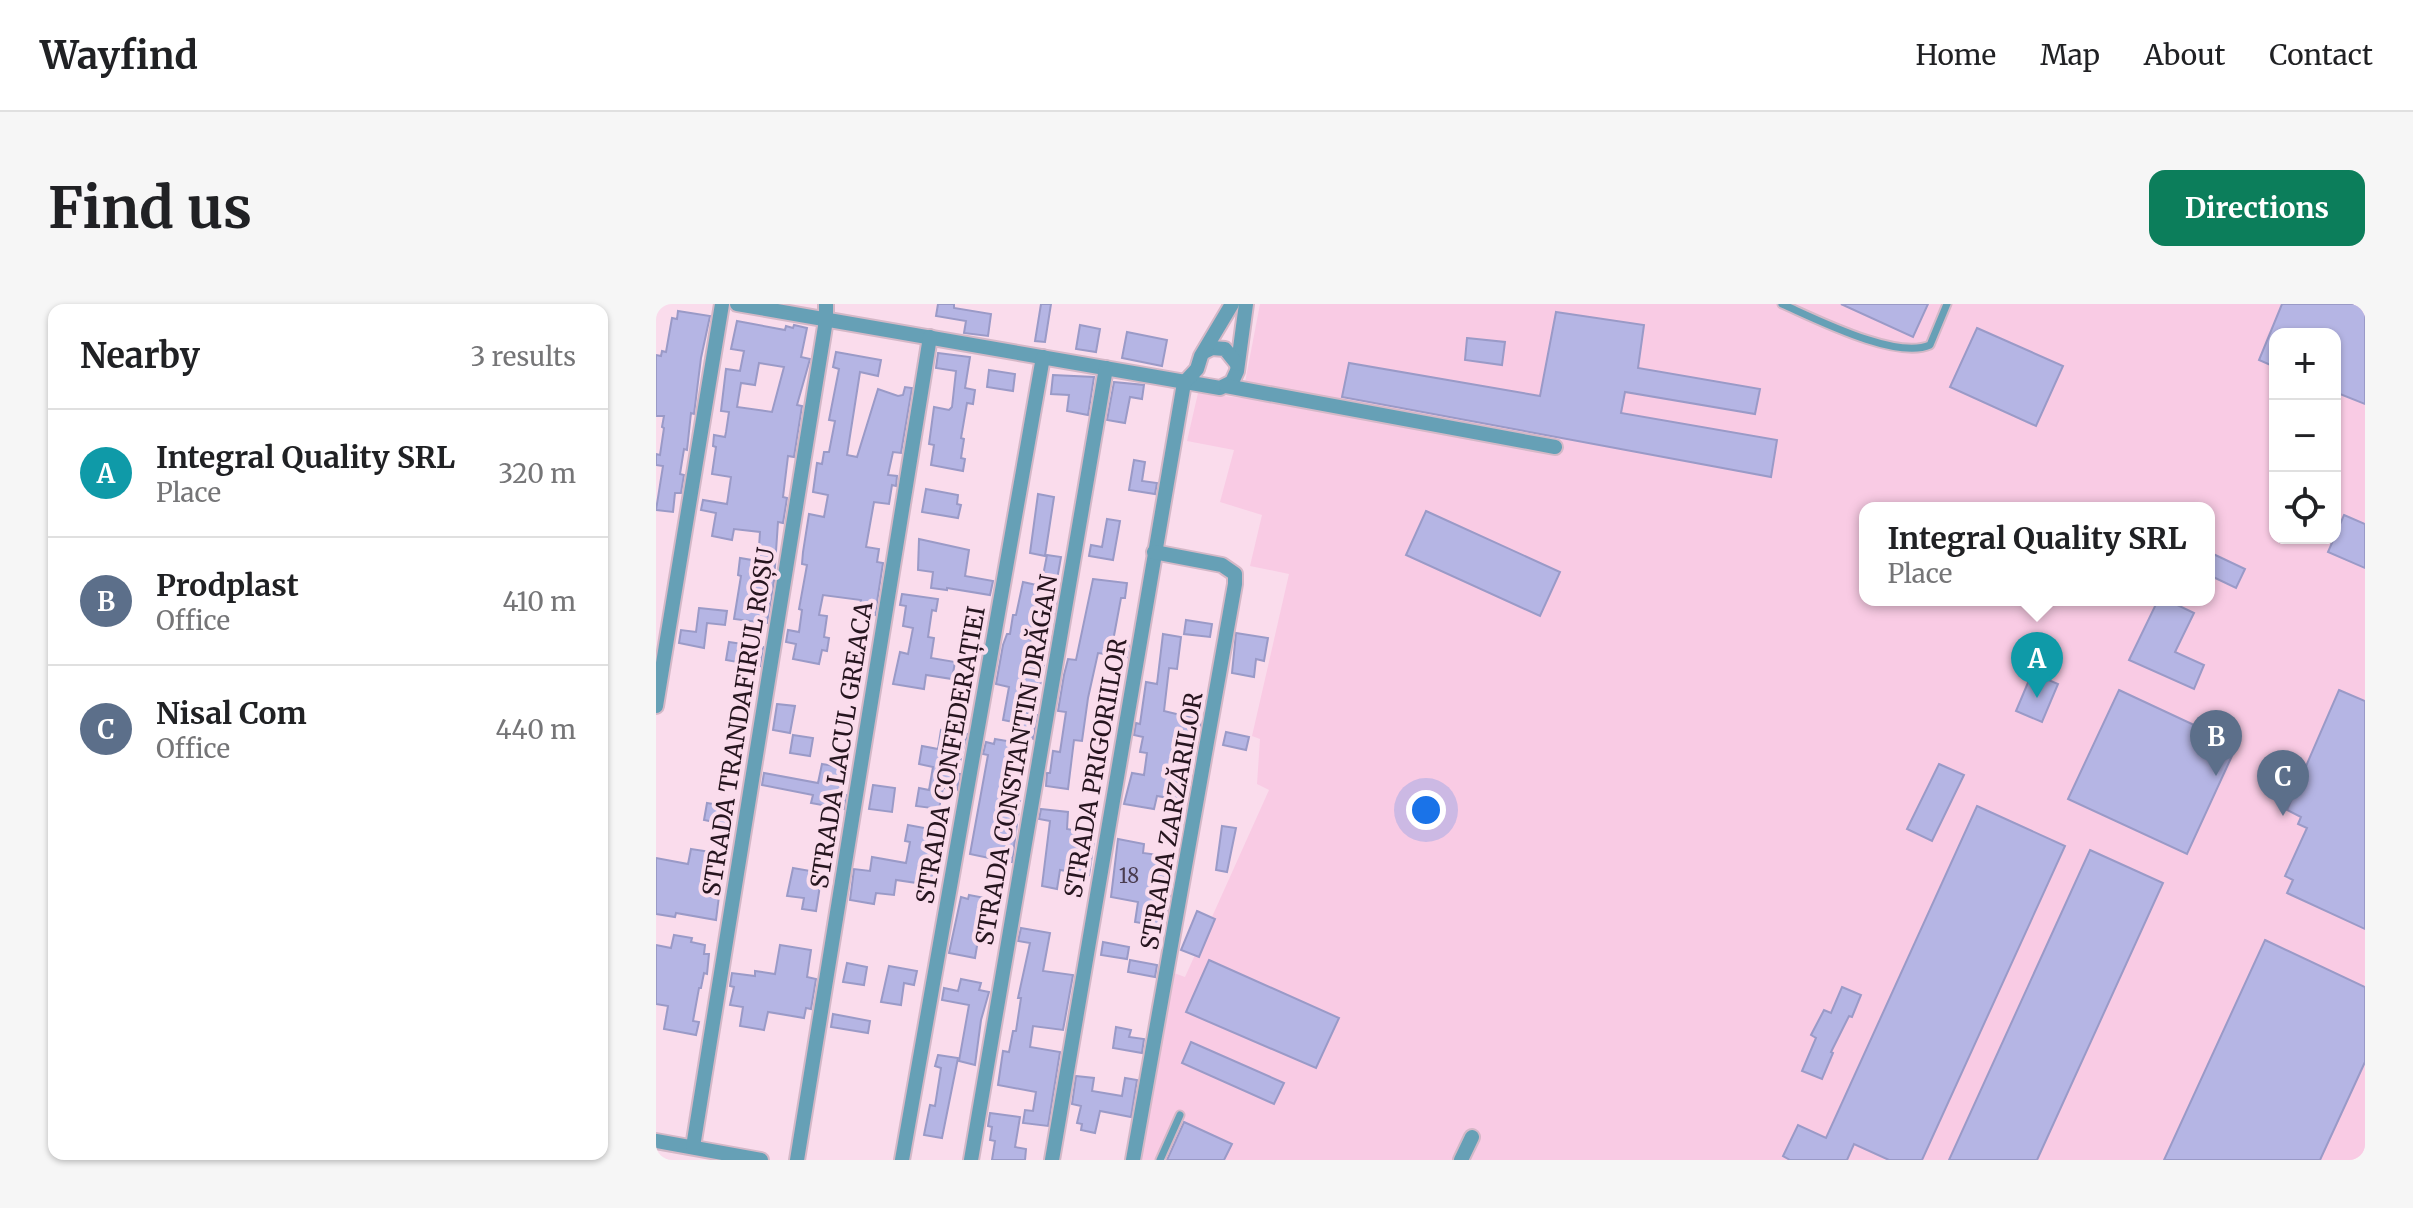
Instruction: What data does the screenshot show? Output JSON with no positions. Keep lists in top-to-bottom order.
{
  "streets": {
    "street": [
      "STRADA TRANDAFIRUL ROȘU",
      "STRADA LACUL GREACA",
      "STRADA CONFEDERAȚIEI",
      "STRADA CONSTANTIN DRĂGAN",
      "STRADA PRIGORIILOR",
      "STRADA ZARZĂRILOR"
    ]
  },
  "crossings": [
    ["STRADA PRIGORIILOR", "STRADA ZARZĂRILOR"]
  ],
  "house_numbers": ["18"],
  "page": {
    "header": "Wayfind",
    "nav": [
      "Home",
      "Map",
      "About",
      "Contact"
    ],
    "buttons": "Directions",
    "title": "Find us",
    "heading": ["Nearby", "3 results"],
    "map_buttons": ["+", "−"],
    "list": [
      {
        "mark": "A",
        "name": "Integral Quality SRL",
        "note": "Place",
        "value": "320 m"
      },
      {
        "mark": "B",
        "name": "Prodplast",
        "note": "Office",
        "value": "410 m"
      },
      {
        "mark": "C",
        "name": "Nisal Com",
        "note": "Office",
        "value": "440 m"
      }
    ],
    "popup": ["Integral Quality SRL", "Place"],
    "pins": ["A", "B", "C"]
  }
}
